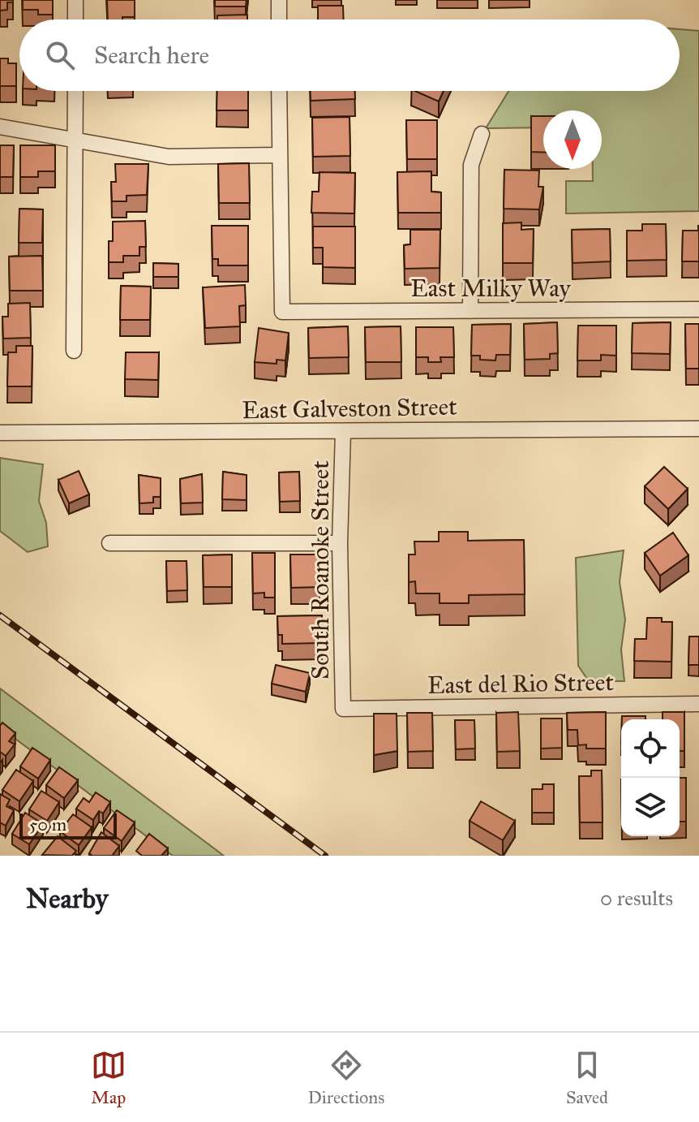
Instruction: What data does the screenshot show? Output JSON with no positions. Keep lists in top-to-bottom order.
{
  "streets": {
    "street": [
      "East Milky Way",
      "East Galveston Street",
      "South Roanoke Street",
      "East del Rio Street"
    ]
  },
  "crossings": [
    ["East Galveston Street", "South Roanoke Street"],
    ["South Roanoke Street", "East del Rio Street"]
  ],
  "scale_bar": "50 m",
  "north": "bottom",
  "page": {
    "search": "Search here",
    "scale": "50 m",
    "heading": ["Nearby", "0 results"],
    "nav": ["Map", "Directions", "Saved"]
  }
}
